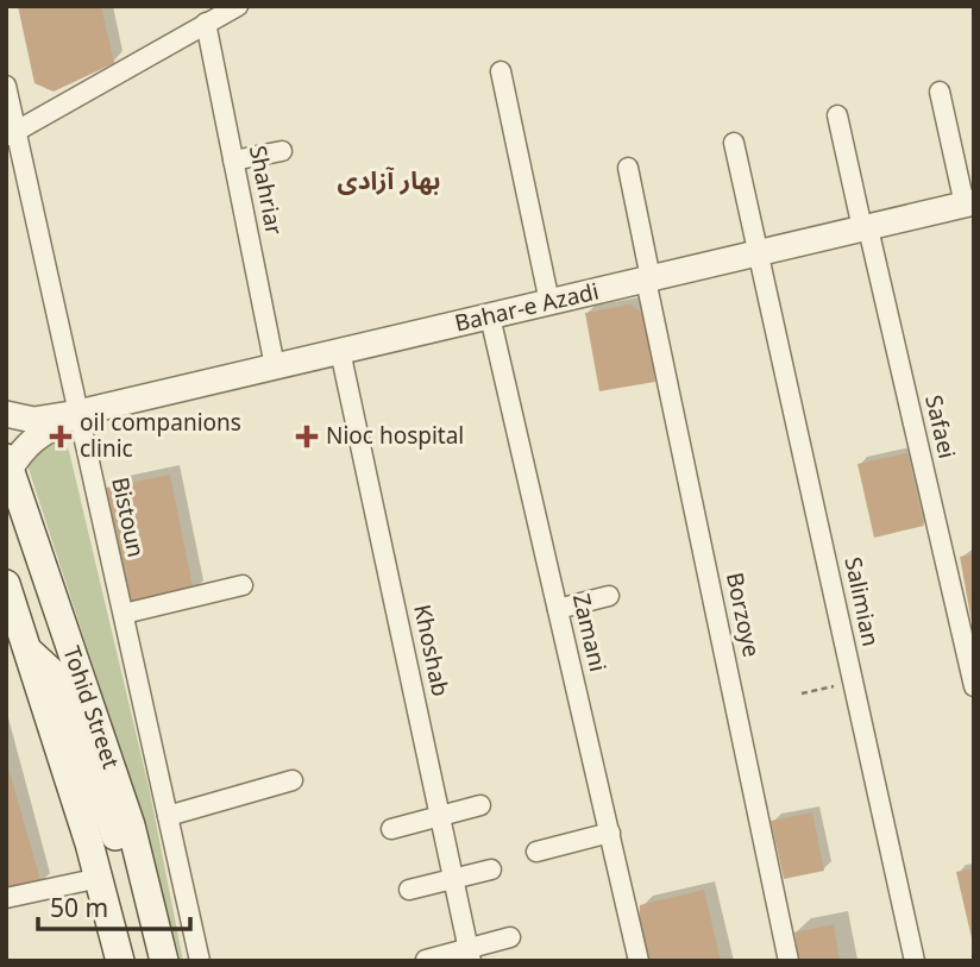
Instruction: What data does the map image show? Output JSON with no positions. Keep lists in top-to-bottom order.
{
  "streets": {
    "main road": ["Tohid Street"],
    "street": [
      "Shahriar",
      "Bahar-e Azadi",
      "Safaei",
      "Bistoun",
      "Salimian",
      "Borzoye",
      "Zamani",
      "Khoshab"
    ]
  },
  "crossings": [
    ["Shahriar", "Bahar-e Azadi"],
    ["Bahar-e Azadi", "Safaei"],
    ["Bahar-e Azadi", "Bistoun"],
    ["Bahar-e Azadi", "Salimian"],
    ["Bahar-e Azadi", "Borzoye"],
    ["Bahar-e Azadi", "Zamani"],
    ["Bahar-e Azadi", "Khoshab"],
    ["Bahar-e Azadi", "Tohid Street"]
  ],
  "districts": ["بهار آزادی"],
  "places": {
    "health": ["oil companions clinic", "Nioc hospital"]
  },
  "scale_bar": "50 m"
}
